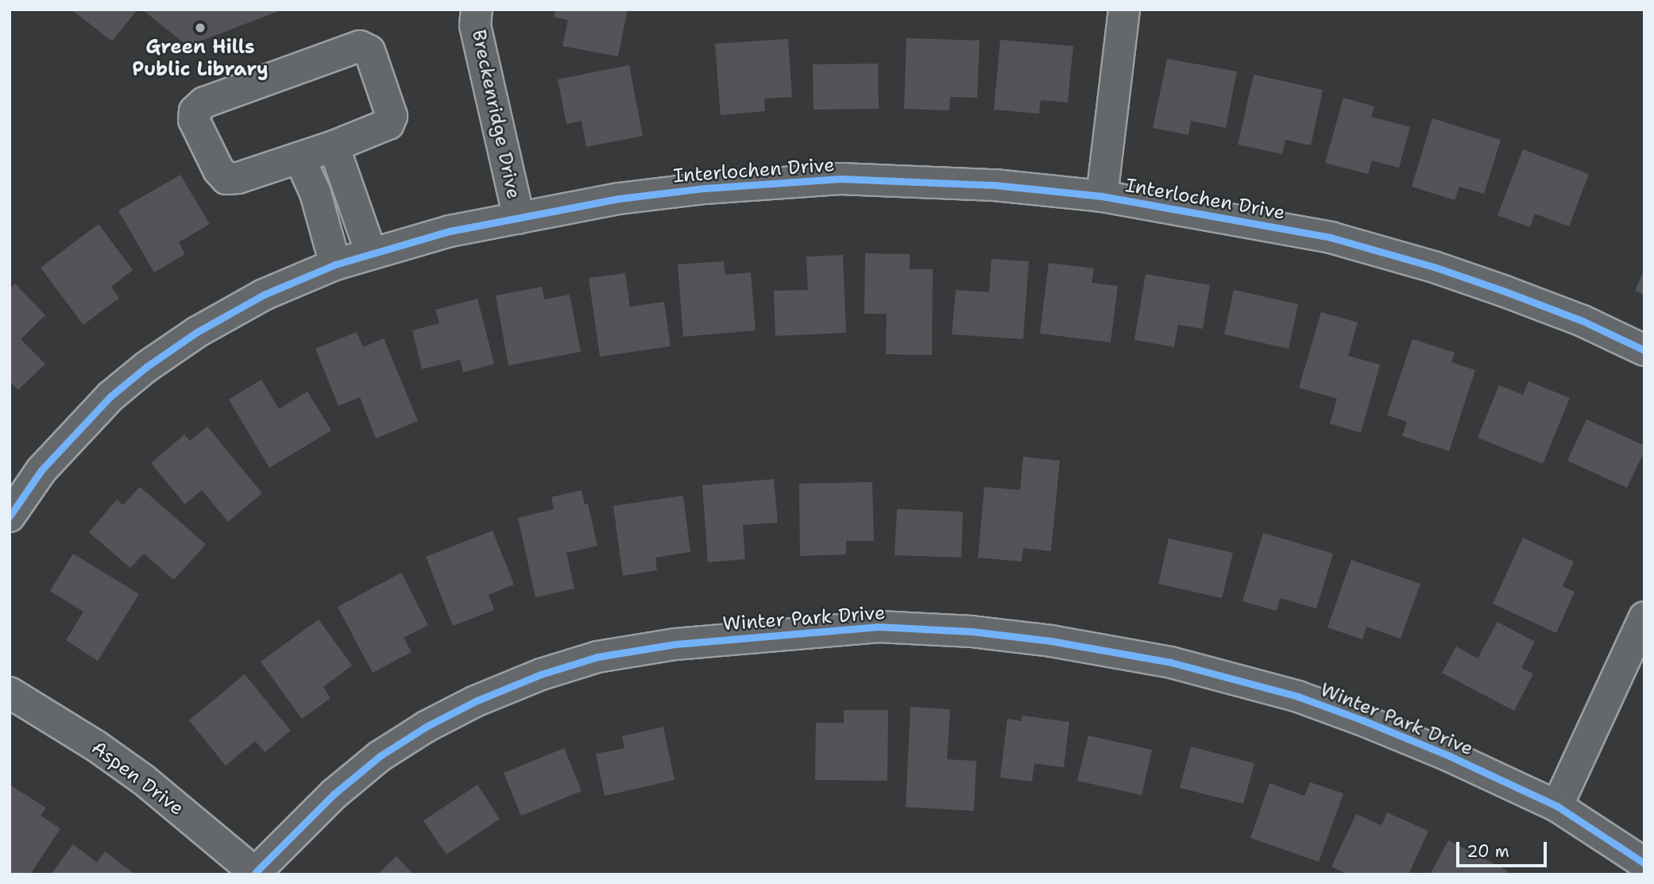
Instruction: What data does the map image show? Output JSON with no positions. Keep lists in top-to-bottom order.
{
  "streets": {
    "street": [
      "Breckenridge Drive",
      "Interlochen Drive",
      "Winter Park Drive",
      "Aspen Drive"
    ]
  },
  "crossings": [
    ["Breckenridge Drive", "Interlochen Drive"],
    ["Winter Park Drive", "Aspen Drive"]
  ],
  "places": ["Green Hills Public Library"],
  "scale_bar": "20 m"
}
